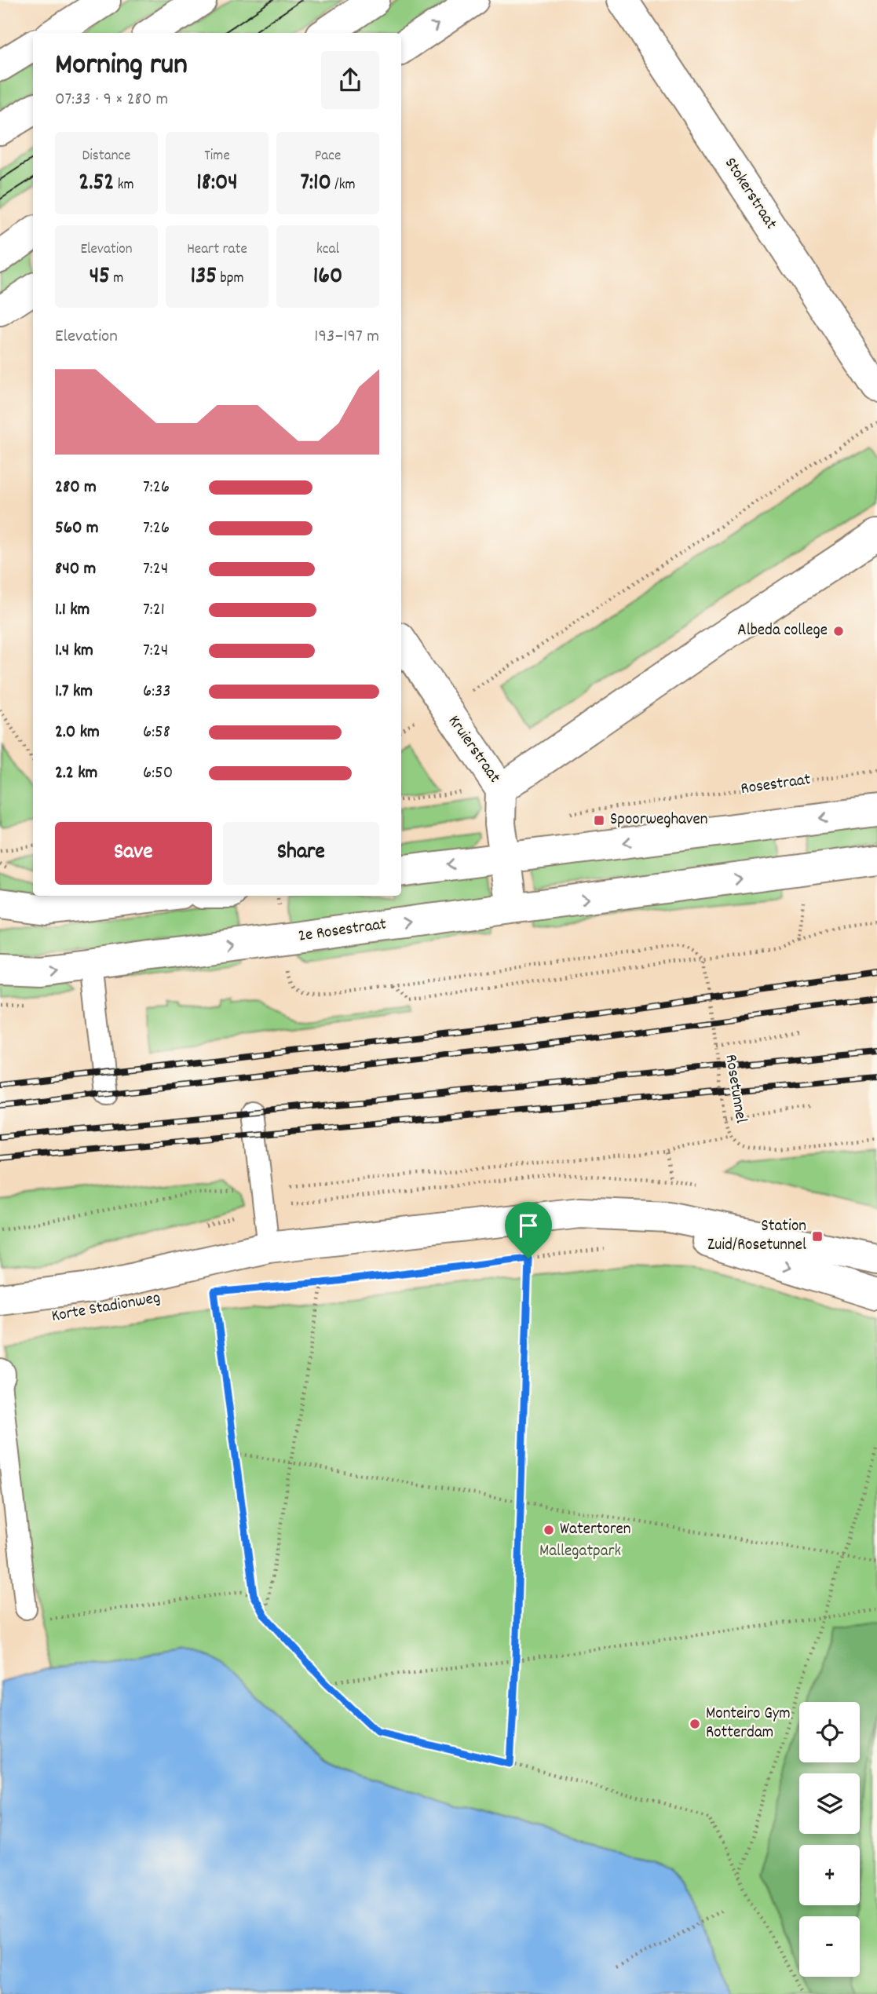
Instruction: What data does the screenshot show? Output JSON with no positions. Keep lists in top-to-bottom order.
{
  "streets": {
    "street": [
      "Stokerstraat",
      "Kruierstraat",
      "2e Rosestraat",
      "Korte Stadionweg"
    ],
    "path": ["Rosestraat", "Rosetunnel"]
  },
  "crossings": [
    ["Kruierstraat", "2e Rosestraat"]
  ],
  "parks": ["Mallegatpark"],
  "places": {
    "other": ["Albeda college", "Watertoren", "Monteiro Gym Rotterdam"],
    "transit": ["Spoorweghaven", "Station Zuid/Rosetunnel"]
  },
  "page": {
    "heading": ["Morning run", "07:33 · 9 × 280 m"],
    "stats": [
      ["Distance", "2.52 km"],
      ["Time", "18:04"],
      ["Pace", "7:10 /km"],
      ["Elevation", "45 m"],
      ["Heart rate", "135 bpm"],
      ["kcal", "160"]
    ],
    "chart": ["Elevation", "193–197 m"],
    "list": [
      {
        "name": "280 m",
        "note": "7:26"
      },
      {
        "name": "560 m",
        "note": "7:26"
      },
      {
        "name": "840 m",
        "note": "7:24"
      },
      {
        "name": "1.1 km",
        "note": "7:21"
      },
      {
        "name": "1.4 km",
        "note": "7:24"
      },
      {
        "name": "1.7 km",
        "note": "6:33"
      },
      {
        "name": "2.0 km",
        "note": "6:58"
      },
      {
        "name": "2.2 km",
        "note": "6:50"
      }
    ],
    "buttons": ["Save", "Share"],
    "map_buttons": ["+", "−"]
  }
}
